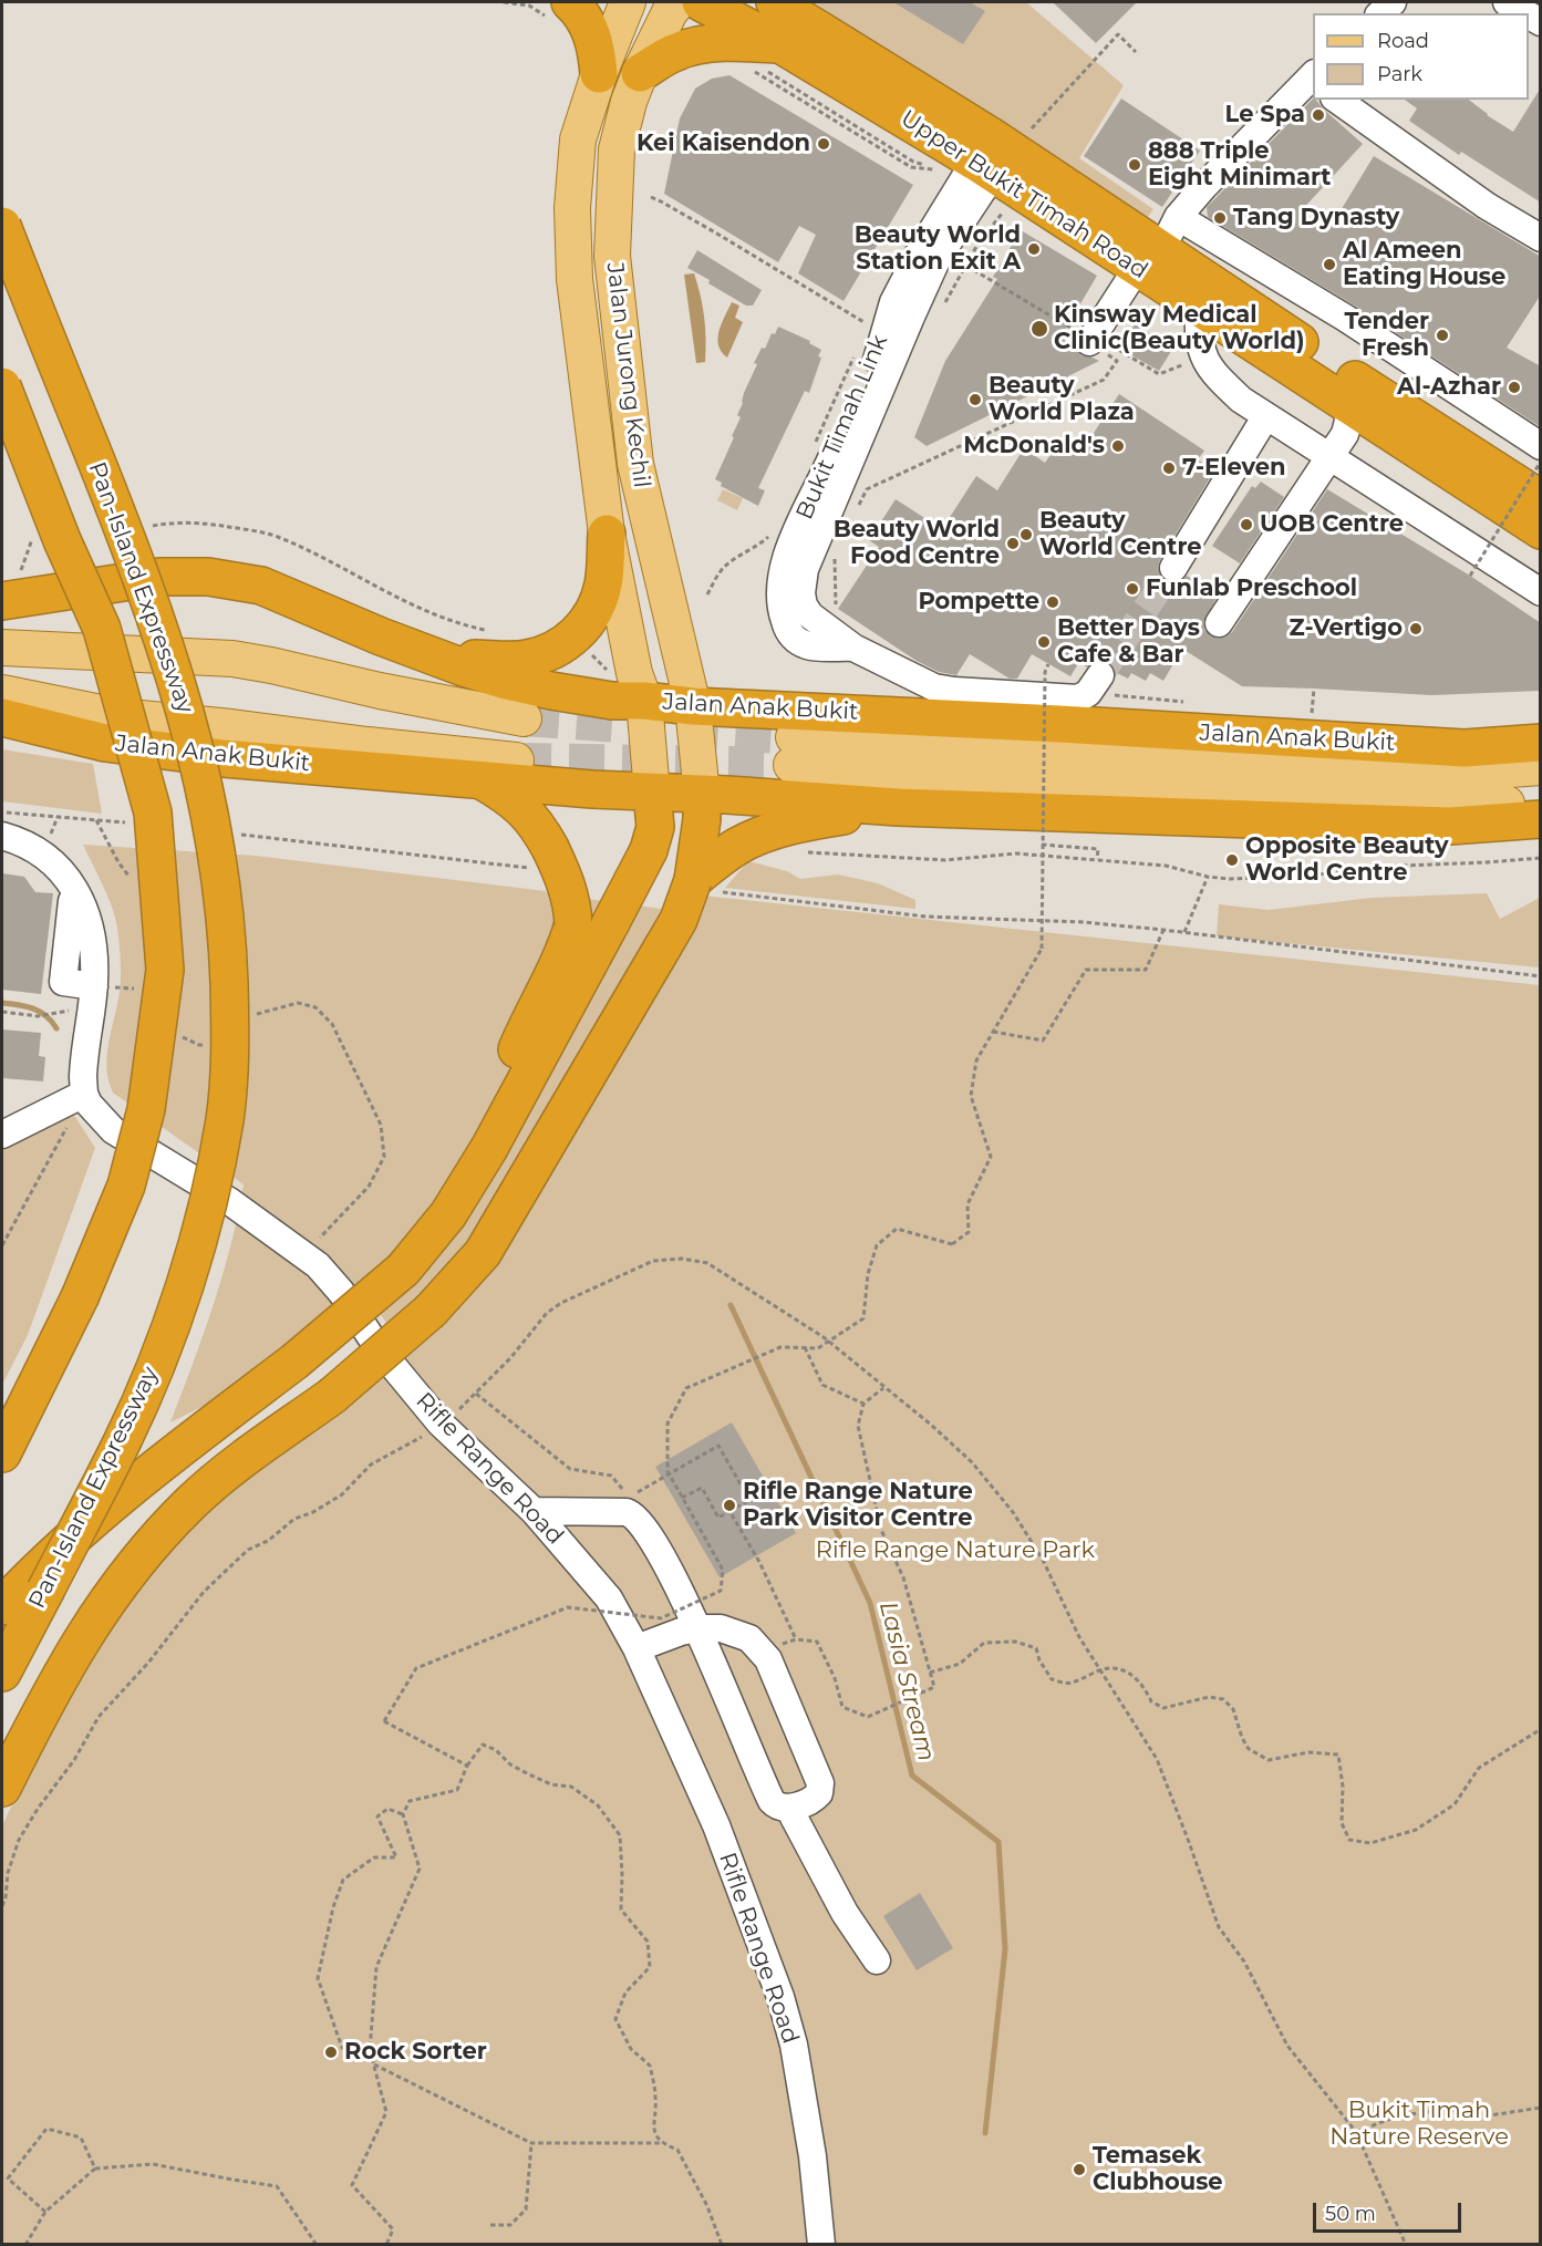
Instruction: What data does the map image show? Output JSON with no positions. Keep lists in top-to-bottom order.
{
  "streets": {
    "highway": ["Upper Bukit Timah Road", "Pan-Island Expressway", "Jalan Anak Bukit"],
    "main road": ["Jalan Jurong Kechil"],
    "street": ["Bukit Timah Link", "Rifle Range Road"]
  },
  "crossings": [
    ["Upper Bukit Timah Road", "Bukit Timah Link"],
    ["Jalan Jurong Kechil", "Jalan Anak Bukit"]
  ],
  "water": ["Lasia Stream"],
  "parks": ["Rifle Range Nature Park", "Bukit Timah Nature Reserve"],
  "places": [
    "Le Spa",
    "Kei Kaisendon",
    "888 Triple Eight Minimart",
    "Tang Dynasty",
    "Beauty World Station Exit A",
    "Al Ameen Eating House",
    "Kinsway Medical Clinic(Beauty World)",
    "Tender Fresh",
    "Al-Azhar",
    "Beauty World Plaza",
    "McDonald's",
    "7-Eleven",
    "UOB Centre",
    "Beauty World Centre",
    "Beauty World Food Centre",
    "Funlab Preschool",
    "Pompette",
    "Z-Vertigo",
    "Better Days Cafe & Bar",
    "Opposite Beauty World Centre",
    "Rifle Range Nature Park Visitor Centre",
    "Rock Sorter",
    "Temasek Clubhouse"
  ],
  "legend": ["Road", "Park"],
  "scale_bar": "50 m"
}
